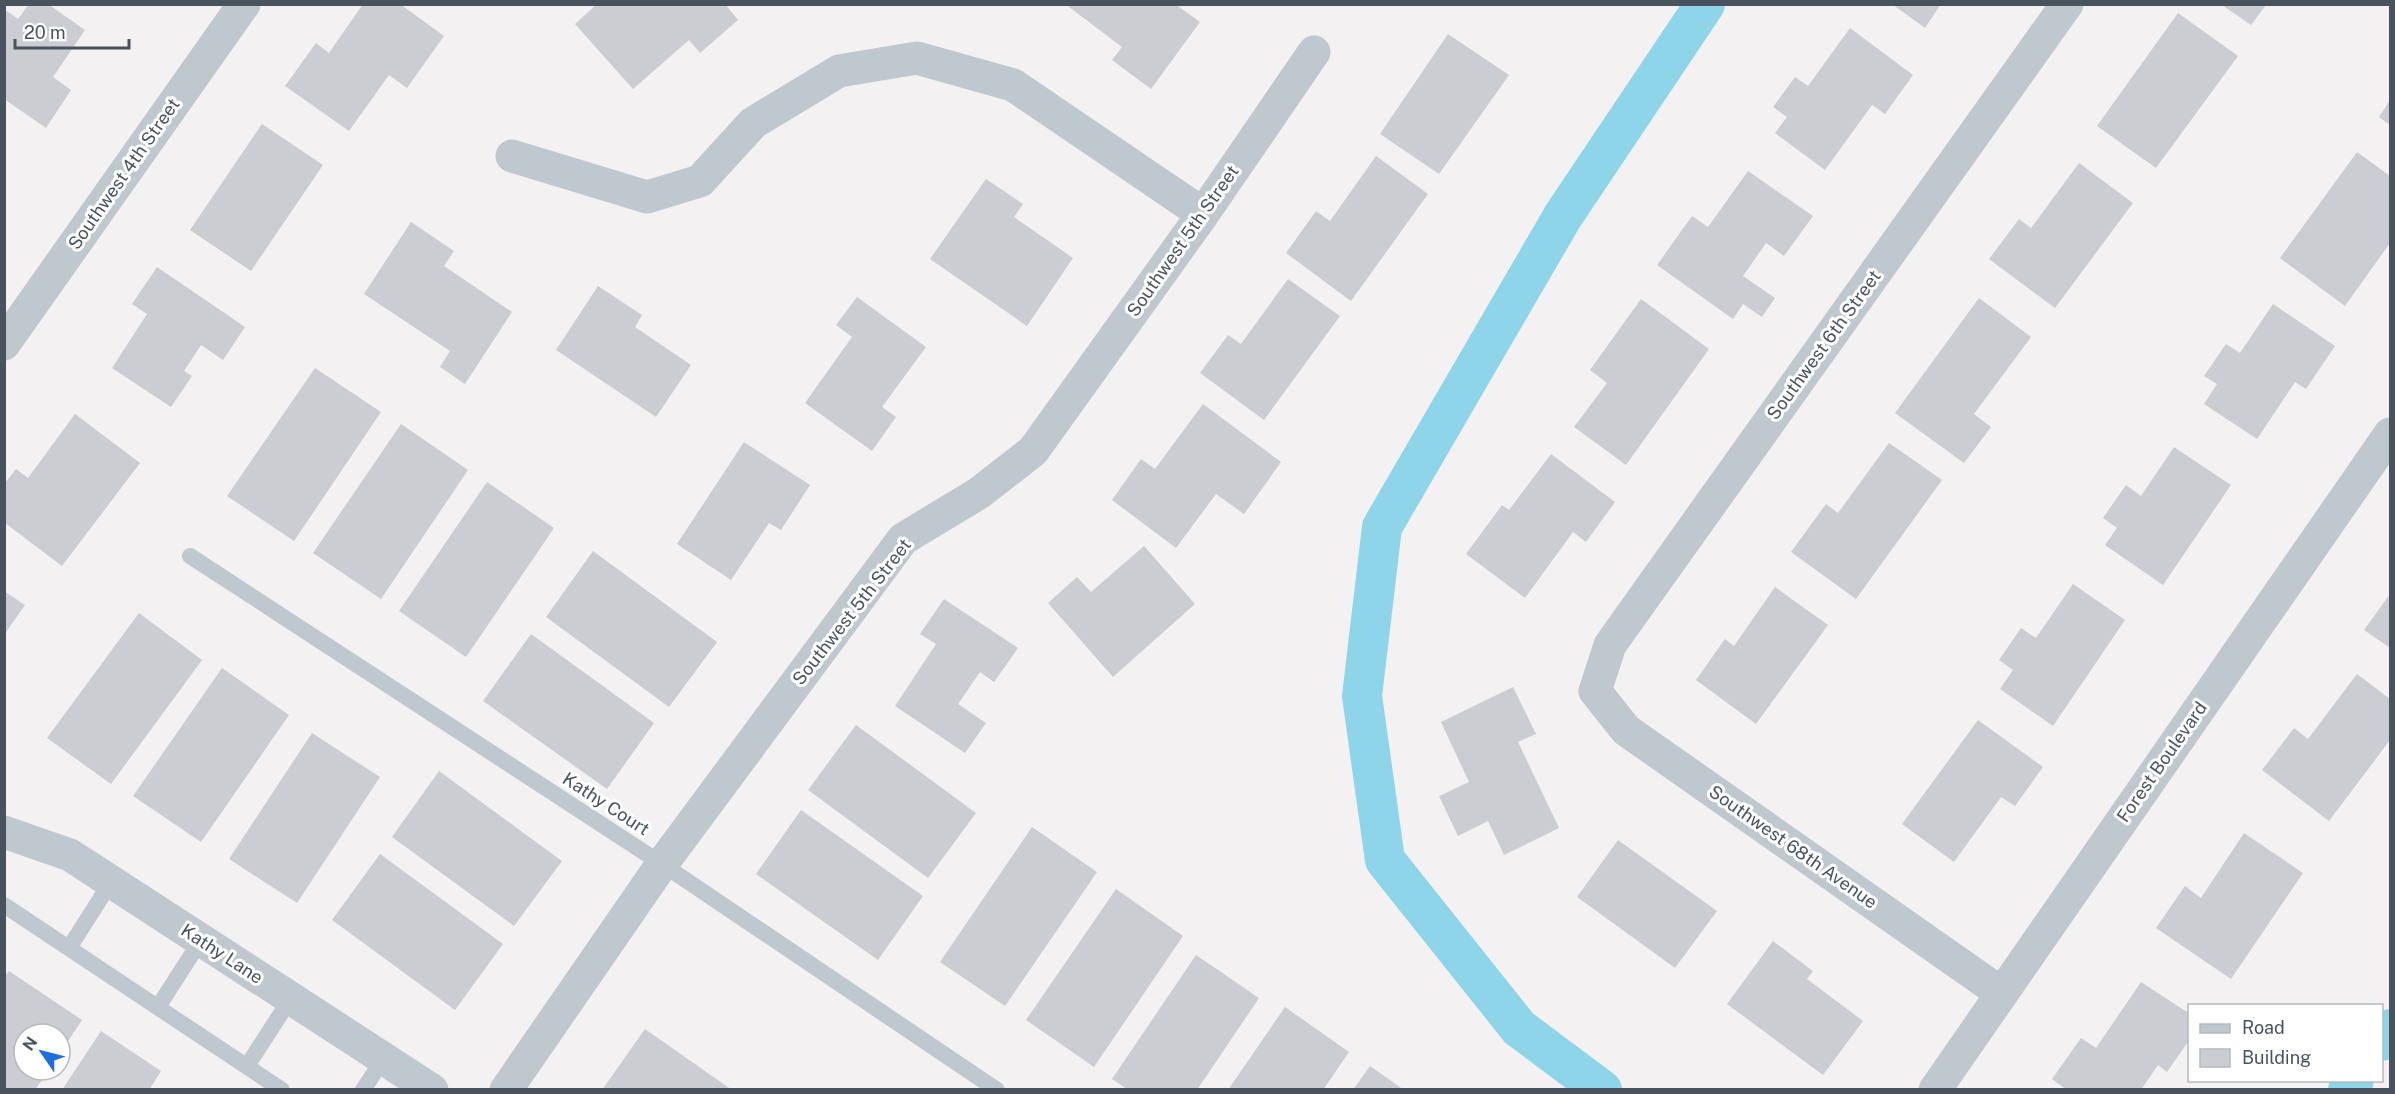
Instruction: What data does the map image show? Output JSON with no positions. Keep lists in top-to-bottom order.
{
  "streets": {
    "street": [
      "Southwest 4th Street",
      "Southwest 5th Street",
      "Southwest 6th Street",
      "Forest Boulevard",
      "Southwest 68th Avenue",
      "Kathy Lane"
    ],
    "lane": ["Kathy Court"]
  },
  "crossings": [
    ["Southwest 5th Street", "Kathy Court"],
    ["Southwest 6th Street", "Southwest 68th Avenue"],
    ["Forest Boulevard", "Southwest 68th Avenue"]
  ],
  "legend": ["Road", "Building"],
  "scale_bar": "20 m",
  "north": "top left"
}
